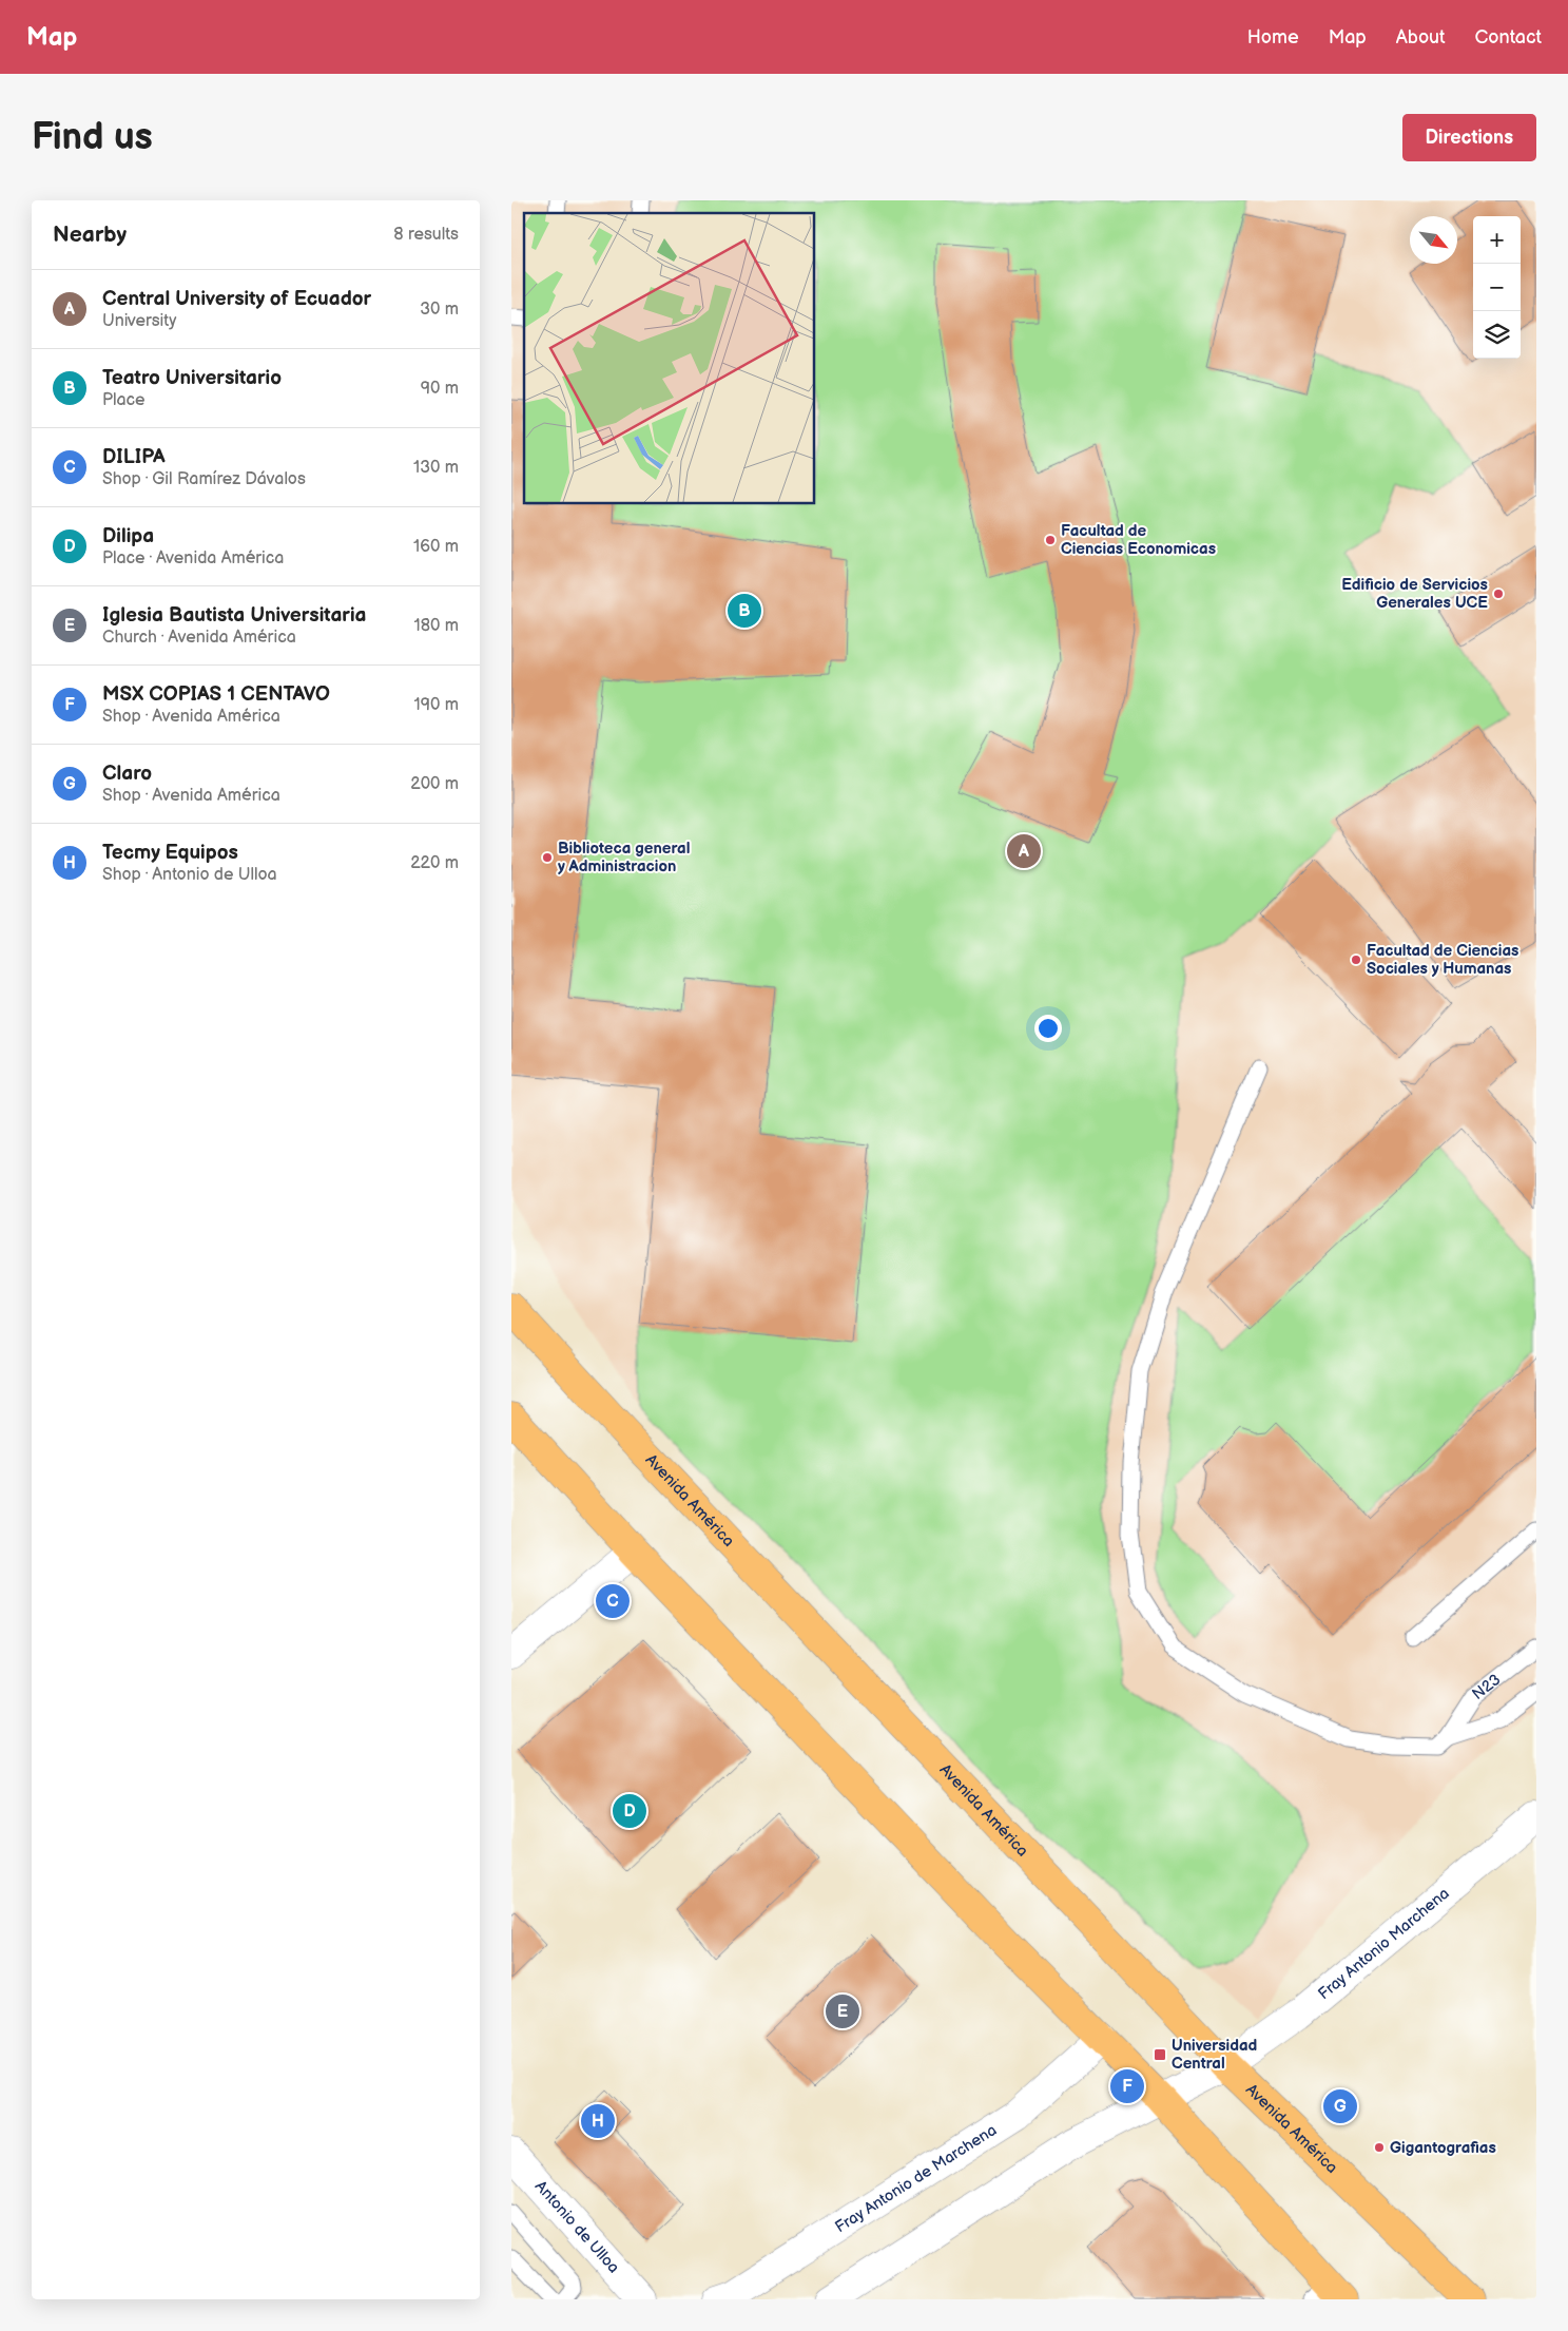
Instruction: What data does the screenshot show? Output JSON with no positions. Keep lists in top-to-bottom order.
{
  "streets": {
    "main road": ["Avenida América"],
    "street": ["Fray Antonio Marchena", "Fray Antonio de Marchena", "Antonio de Ulloa"],
    "lane": ["N23"]
  },
  "crossings": [
    ["Avenida América", "Fray Antonio Marchena"]
  ],
  "places": {
    "other": [
      "Facultad de Ciencias Economicas",
      "Edificio de Servicios Generales UCE",
      "Biblioteca general y Administracion",
      "Facultad de Ciencias Sociales y Humanas",
      "Gigantografias"
    ],
    "transit": ["Universidad Central"]
  },
  "north": "bottom right",
  "page": {
    "header": "Map",
    "nav": [
      "Home",
      "Map",
      "About",
      "Contact"
    ],
    "buttons": "Directions",
    "title": "Find us",
    "heading": ["Nearby", "8 results"],
    "map_buttons": ["+", "−"],
    "list": [
      {
        "mark": "A",
        "name": "Central University of Ecuador",
        "note": "University",
        "value": "30 m"
      },
      {
        "mark": "B",
        "name": "Teatro Universitario",
        "note": "Place",
        "value": "90 m"
      },
      {
        "mark": "C",
        "name": "DILIPA",
        "note": "Shop · Gil Ramírez Dávalos",
        "value": "130 m"
      },
      {
        "mark": "D",
        "name": "Dilipa",
        "note": "Place · Avenida América",
        "value": "160 m"
      },
      {
        "mark": "E",
        "name": "Iglesia Bautista Universitaria",
        "note": "Church · Avenida América",
        "value": "180 m"
      },
      {
        "mark": "F",
        "name": "MSX COPIAS 1 CENTAVO",
        "note": "Shop · Avenida América",
        "value": "190 m"
      },
      {
        "mark": "G",
        "name": "Claro",
        "note": "Shop · Avenida América",
        "value": "200 m"
      },
      {
        "mark": "H",
        "name": "Tecmy Equipos",
        "note": "Shop · Antonio de Ulloa",
        "value": "220 m"
      }
    ],
    "pins": [
      "B",
      "A",
      "C",
      "D",
      "E",
      "F",
      "G",
      "H"
    ]
  }
}
